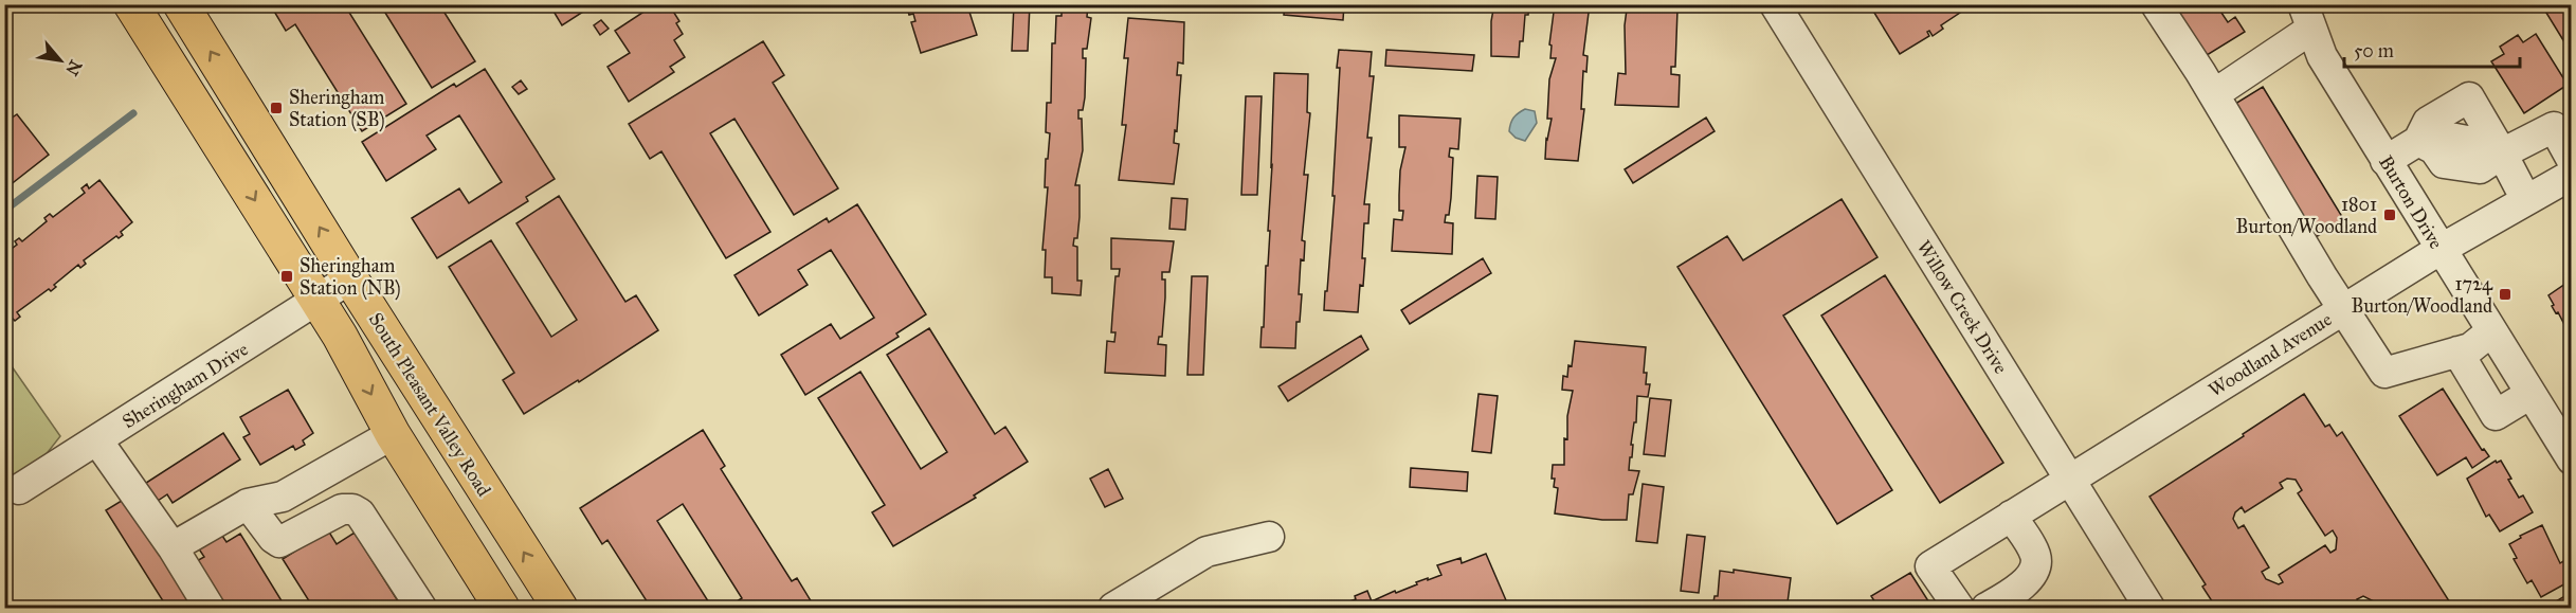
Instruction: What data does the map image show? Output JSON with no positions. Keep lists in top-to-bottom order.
{
  "streets": {
    "main road": ["South Pleasant Valley Road"],
    "street": [
      "Burton Drive",
      "Willow Creek Drive",
      "Woodland Avenue",
      "Sheringham Drive"
    ]
  },
  "crossings": [
    ["Burton Drive", "Woodland Avenue"],
    ["Willow Creek Drive", "Woodland Avenue"],
    ["Sheringham Drive", "South Pleasant Valley Road"]
  ],
  "places": {
    "transit": [
      "Sheringham Station (SB)",
      "1801 Burton/Woodland",
      "Sheringham Station (NB)",
      "1724 Burton/Woodland"
    ]
  },
  "scale_bar": "50 m",
  "north": "bottom right"
}
